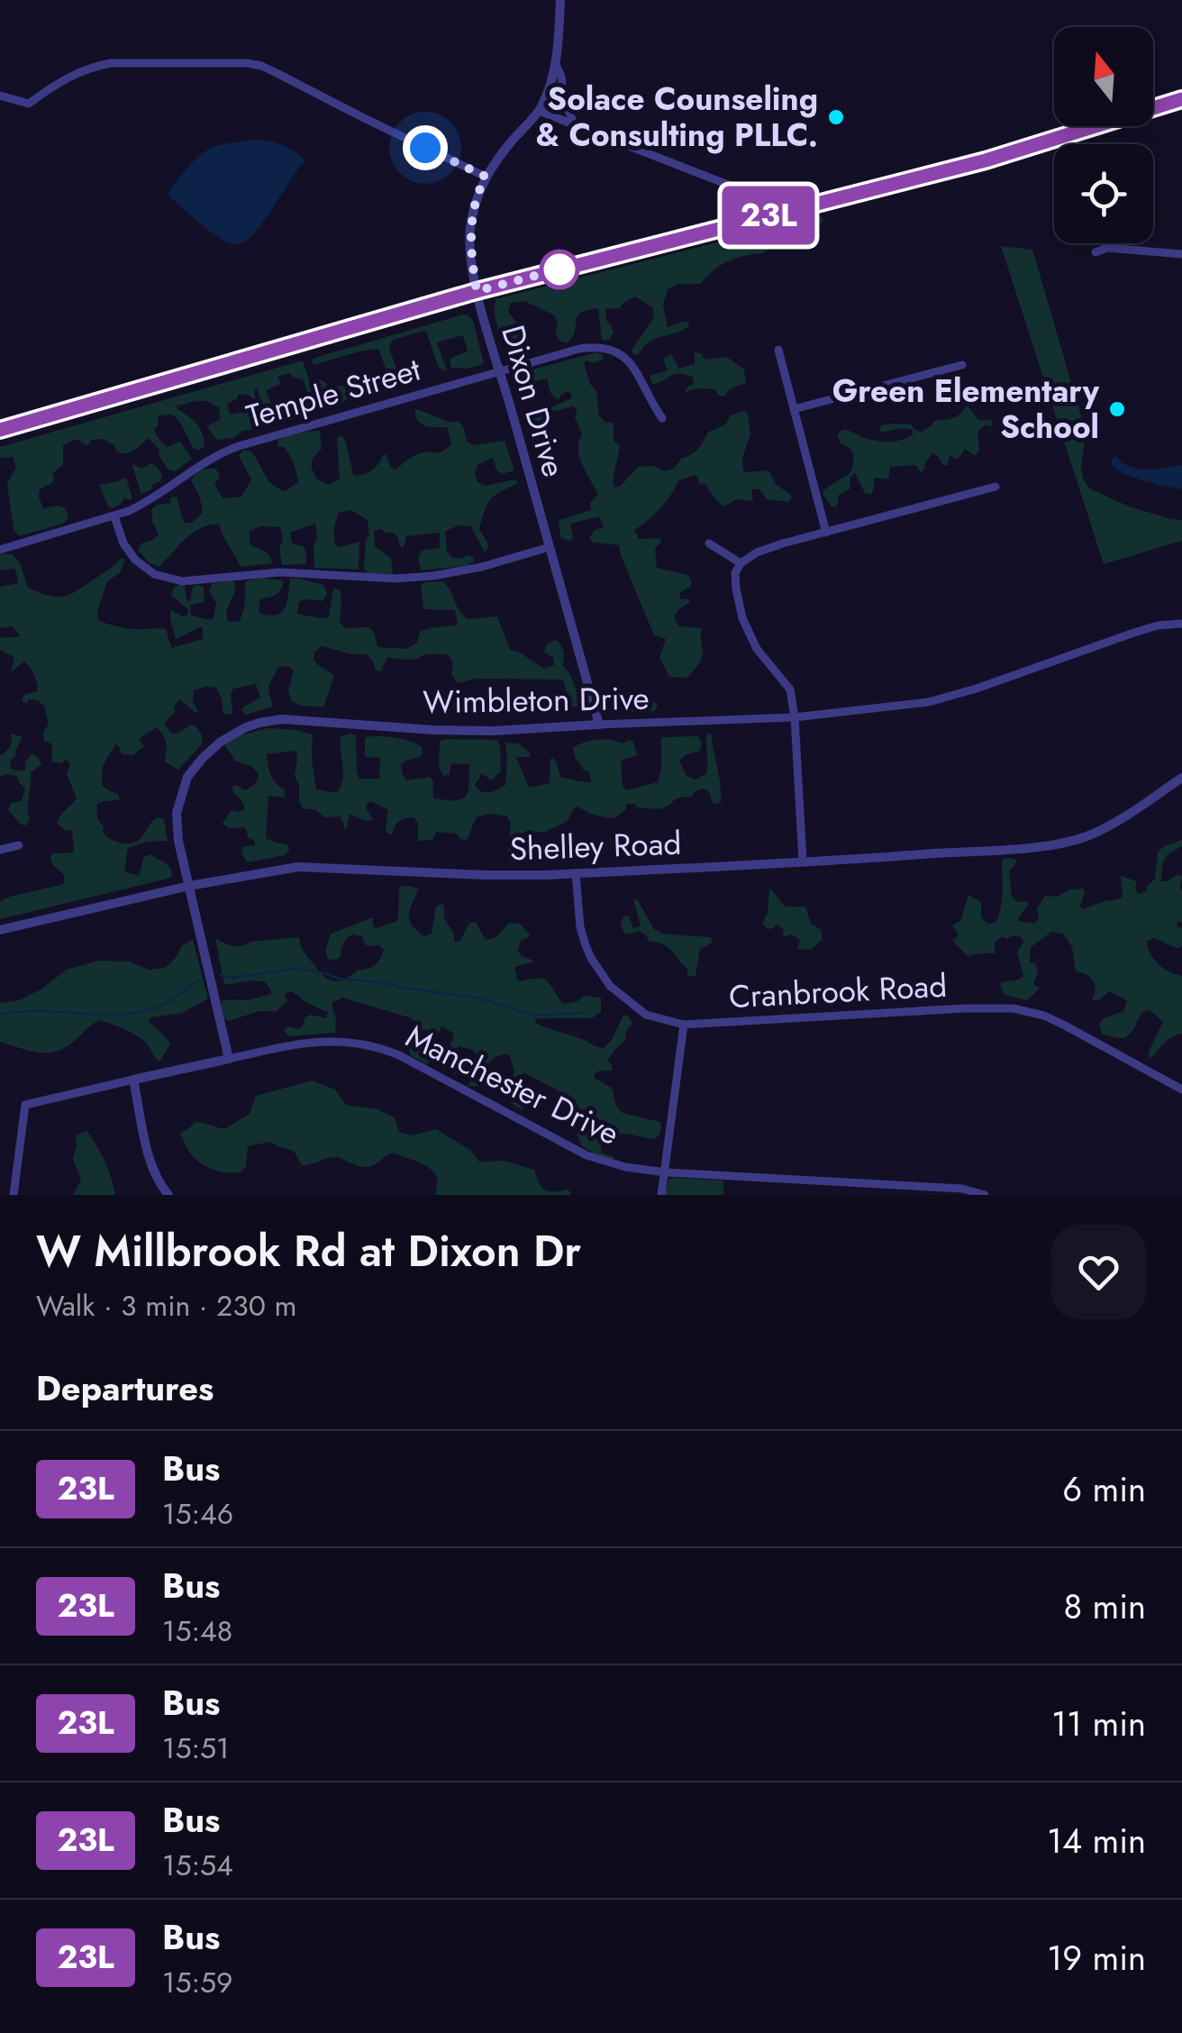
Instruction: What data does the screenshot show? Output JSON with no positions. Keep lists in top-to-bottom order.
{
  "streets": {
    "street": [
      "Temple Street",
      "Dixon Drive",
      "Wimbleton Drive",
      "Shelley Road",
      "Cranbrook Road",
      "Manchester Drive"
    ]
  },
  "crossings": [
    ["Temple Street", "Dixon Drive"],
    ["Dixon Drive", "Wimbleton Drive"],
    ["Wimbleton Drive", "Shelley Road"],
    ["Wimbleton Drive", "Manchester Drive"],
    ["Shelley Road", "Cranbrook Road"]
  ],
  "places": ["Solace Counseling & Consulting PLLC.", "Green Elementary School"],
  "lines": ["bus line 23L"],
  "north": "top",
  "page": {
    "on_map": "23L",
    "heading": [
      ["W Millbrook Rd at Dixon Dr", "Walk · 3 min · 230 m"],
      "Departures"
    ],
    "list": [
      {
        "mark": "23L",
        "name": "Bus",
        "note": "15:46",
        "value": "6 min"
      },
      {
        "mark": "23L",
        "name": "Bus",
        "note": "15:48",
        "value": "8 min"
      },
      {
        "mark": "23L",
        "name": "Bus",
        "note": "15:51",
        "value": "11 min"
      },
      {
        "mark": "23L",
        "name": "Bus",
        "note": "15:54",
        "value": "14 min"
      },
      {
        "mark": "23L",
        "name": "Bus",
        "note": "15:59",
        "value": "19 min"
      }
    ]
  }
}
